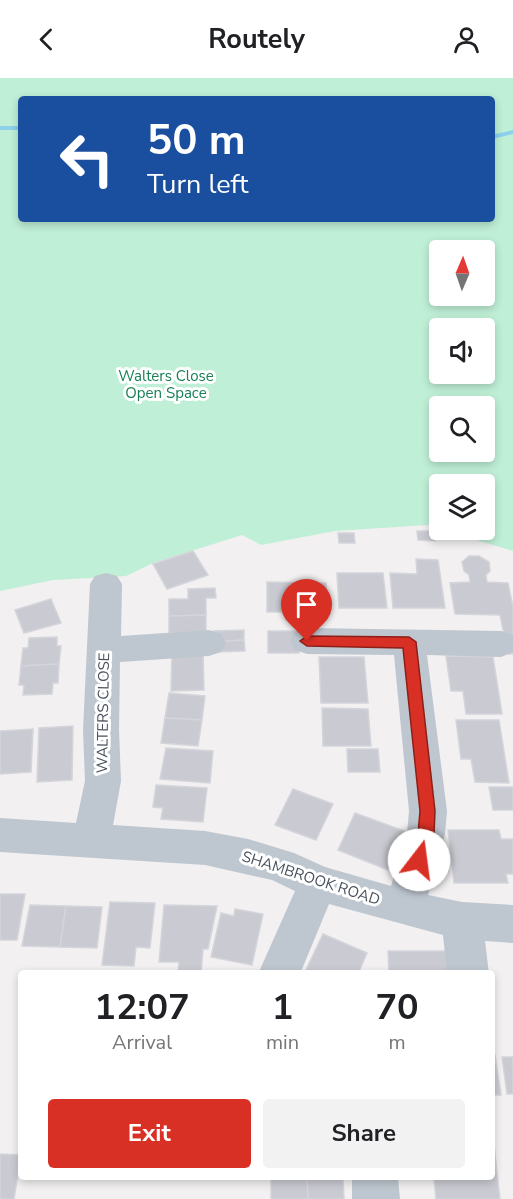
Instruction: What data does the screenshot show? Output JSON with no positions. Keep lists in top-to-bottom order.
{
  "streets": {
    "street": ["WALTERS CLOSE", "SHAMBROOK ROAD"]
  },
  "crossings": [
    ["WALTERS CLOSE", "SHAMBROOK ROAD"]
  ],
  "parks": ["Walters Close Open Space"],
  "north": "top",
  "page": {
    "header": "Routely",
    "turn": ["50 m", "Turn left"],
    "eta": [
      "12:07",
      "Arrival",
      "1",
      "min",
      "70",
      "m"
    ],
    "buttons": ["Exit", "Share"]
  }
}
